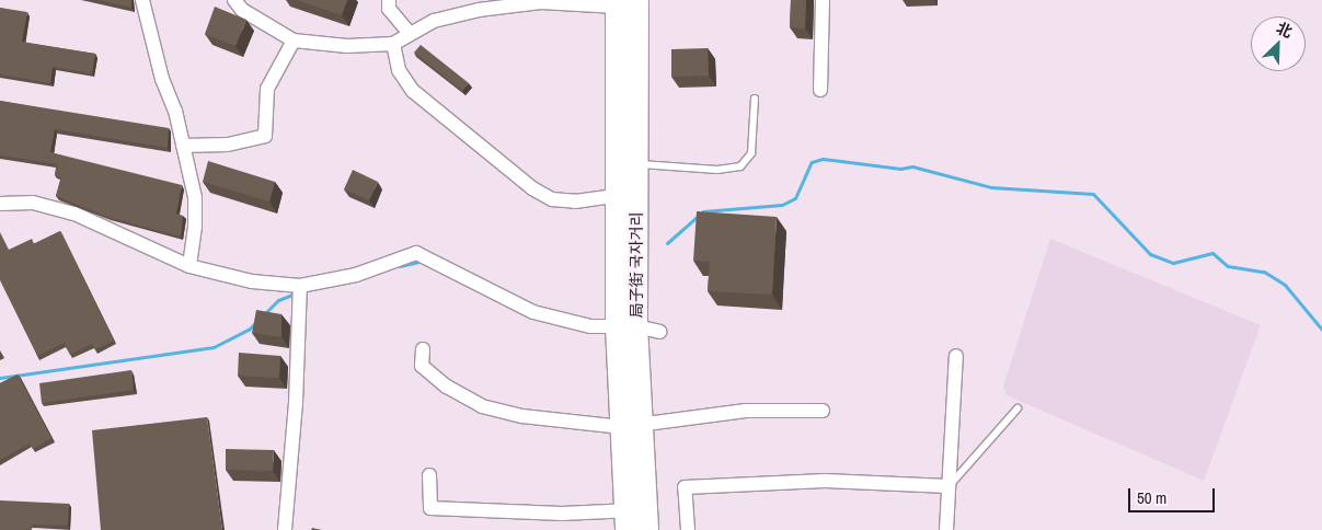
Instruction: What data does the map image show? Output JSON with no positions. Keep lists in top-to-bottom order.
{
  "streets": {
    "main road": ["局子街 국자거리"]
  },
  "scale_bar": "50 m",
  "north": "top right"
}
